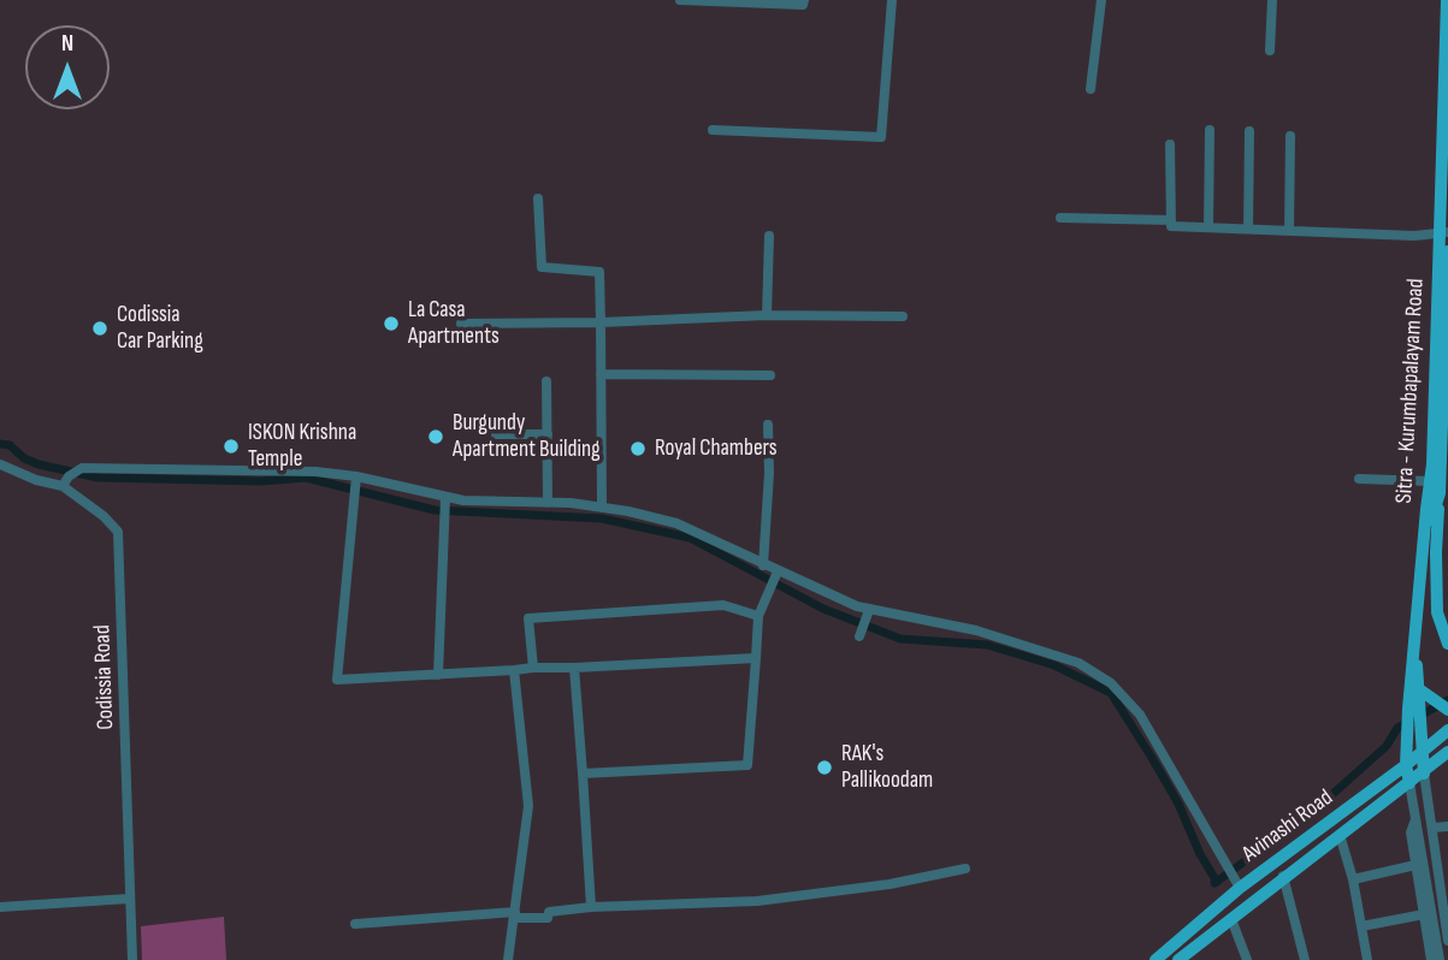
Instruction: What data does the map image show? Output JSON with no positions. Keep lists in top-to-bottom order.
{
  "streets": {
    "main road": ["Sitra - Kurumbapalayam Road", "Avinashi Road"],
    "street": ["Codissia Road"]
  },
  "crossings": [
    ["Sitra - Kurumbapalayam Road", "Avinashi Road"]
  ],
  "places": [
    "La Casa Apartments",
    "Codissia Car Parking",
    "Burgundy Apartment Building",
    "ISKON Krishna Temple",
    "Royal Chambers",
    "RAK's Pallikoodam"
  ],
  "north": "top"
}
